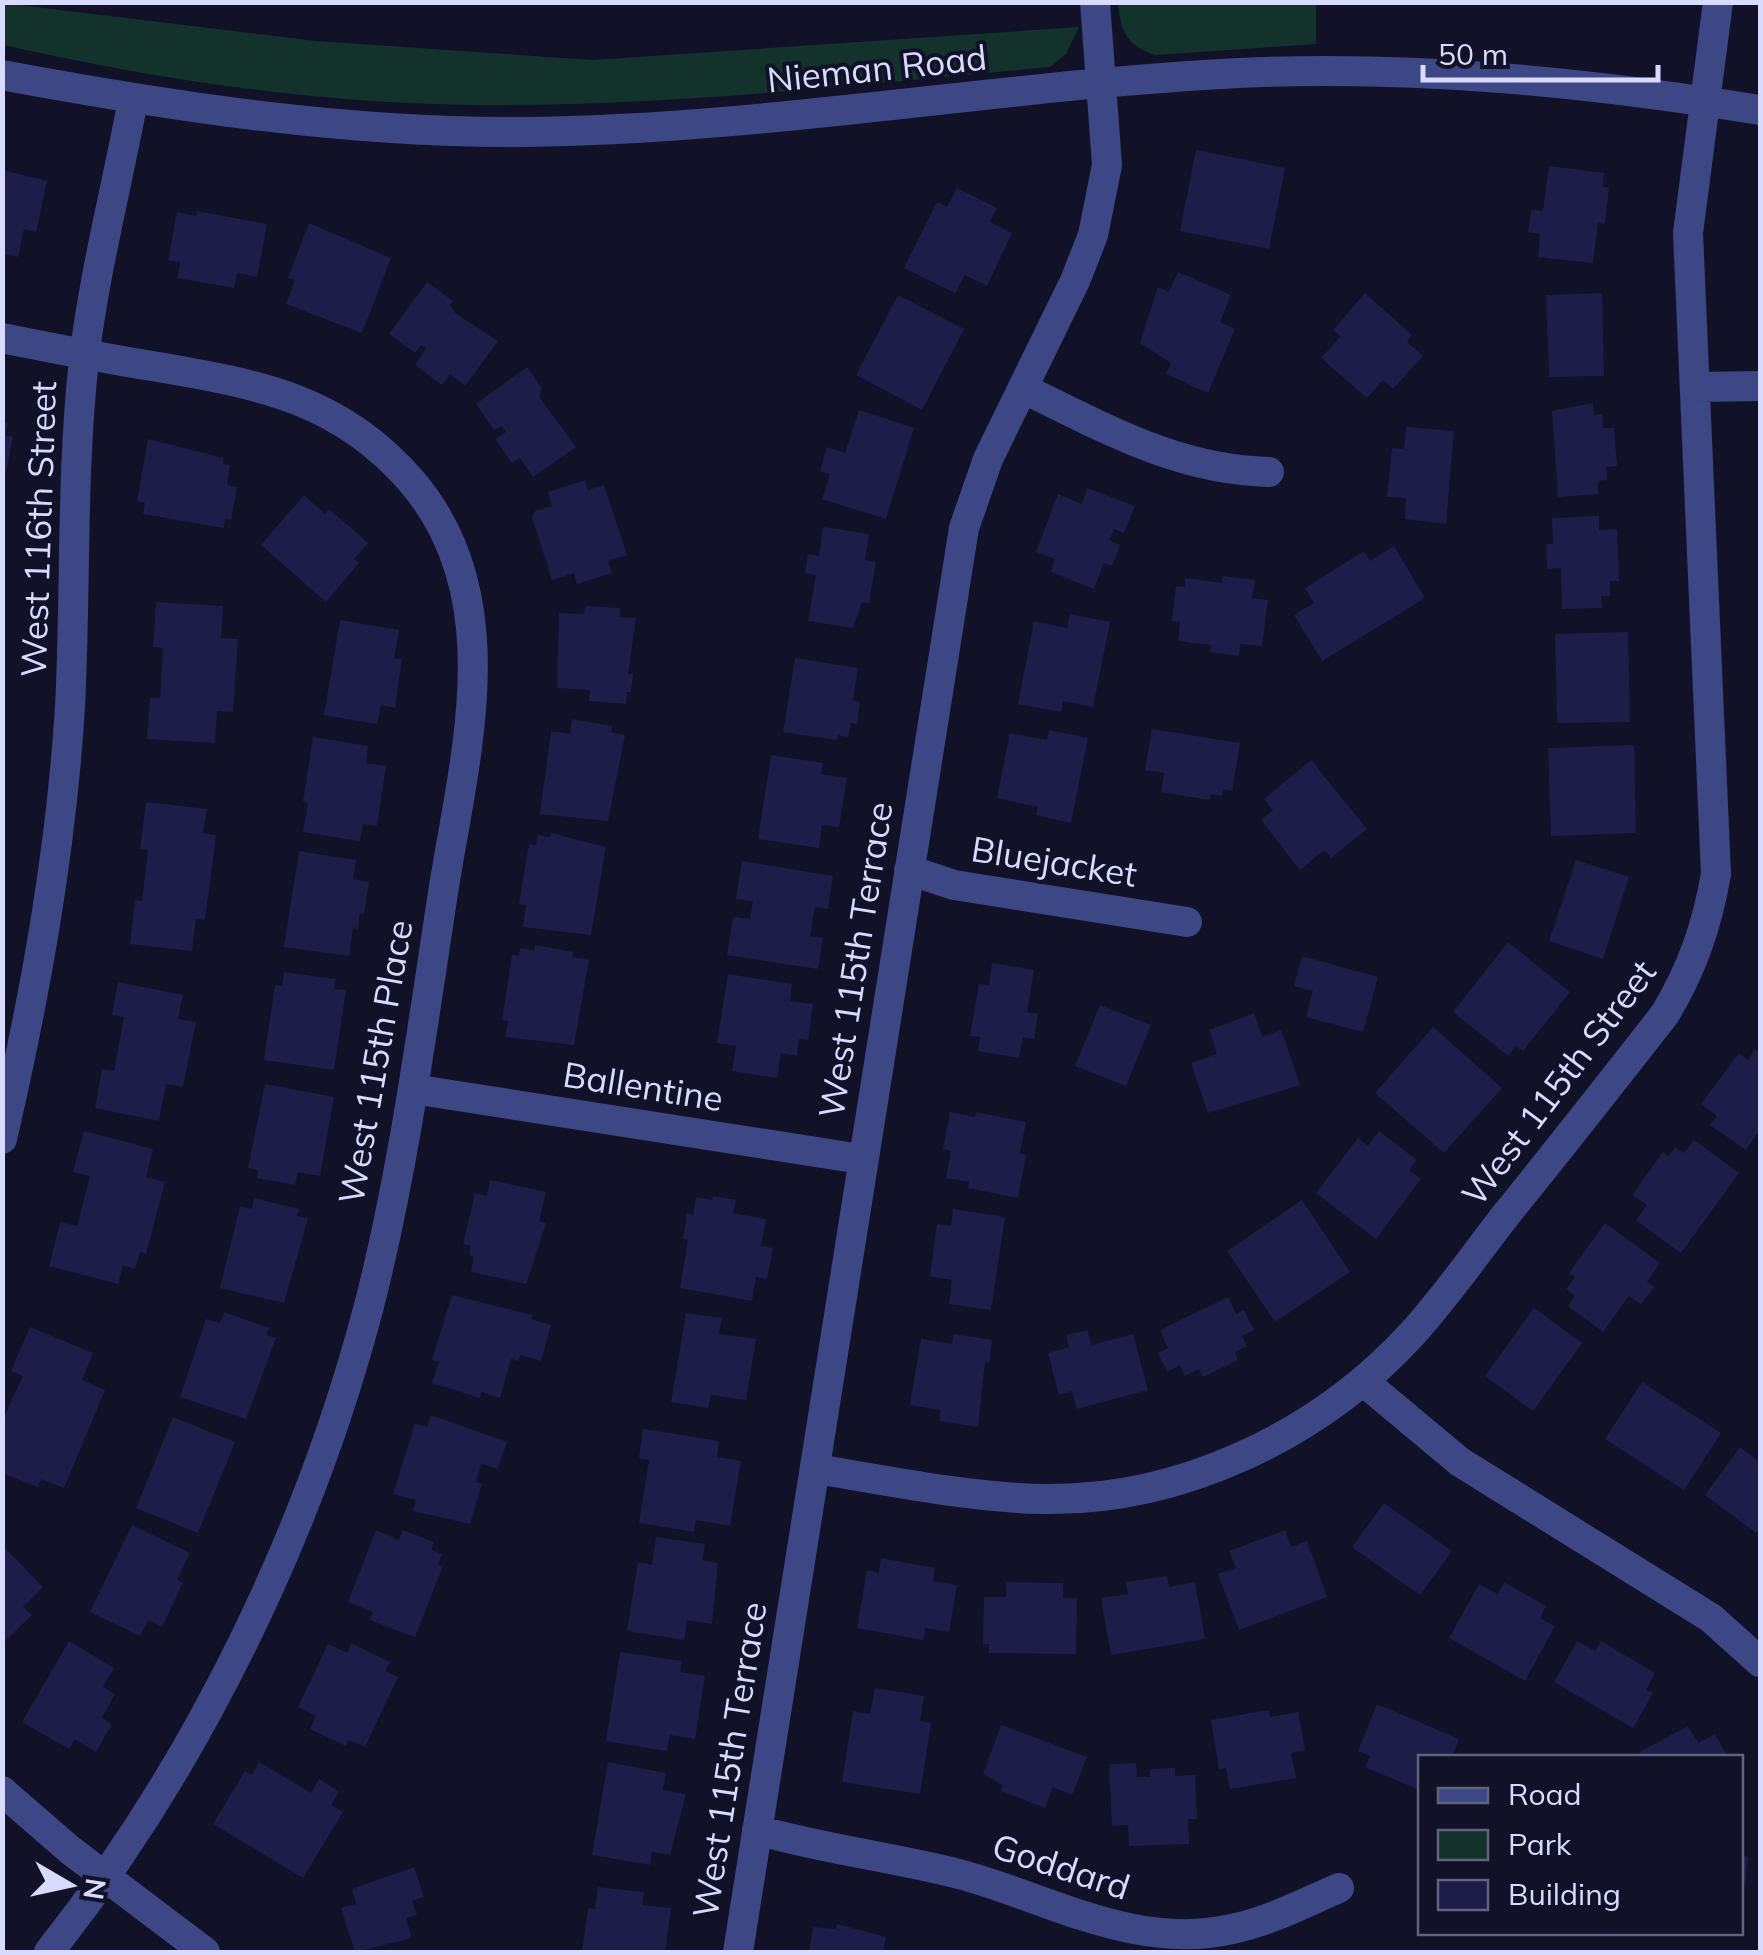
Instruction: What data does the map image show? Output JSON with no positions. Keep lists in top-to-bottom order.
{
  "streets": {
    "street": [
      "Nieman Road",
      "West 116th Street",
      "Bluejacket",
      "West 115th Terrace",
      "West 115th Place",
      "West 115th Street",
      "Ballentine",
      "Goddard"
    ]
  },
  "crossings": [
    ["Nieman Road", "West 116th Street"],
    ["Nieman Road", "West 115th Terrace"],
    ["Nieman Road", "West 115th Street"],
    ["West 116th Street", "West 115th Place"],
    ["Bluejacket", "West 115th Terrace"],
    ["West 115th Terrace", "West 115th Street"],
    ["West 115th Terrace", "Ballentine"],
    ["West 115th Terrace", "Goddard"],
    ["West 115th Place", "Ballentine"]
  ],
  "legend": ["Road", "Park", "Building"],
  "scale_bar": "50 m",
  "north": "right"
}
